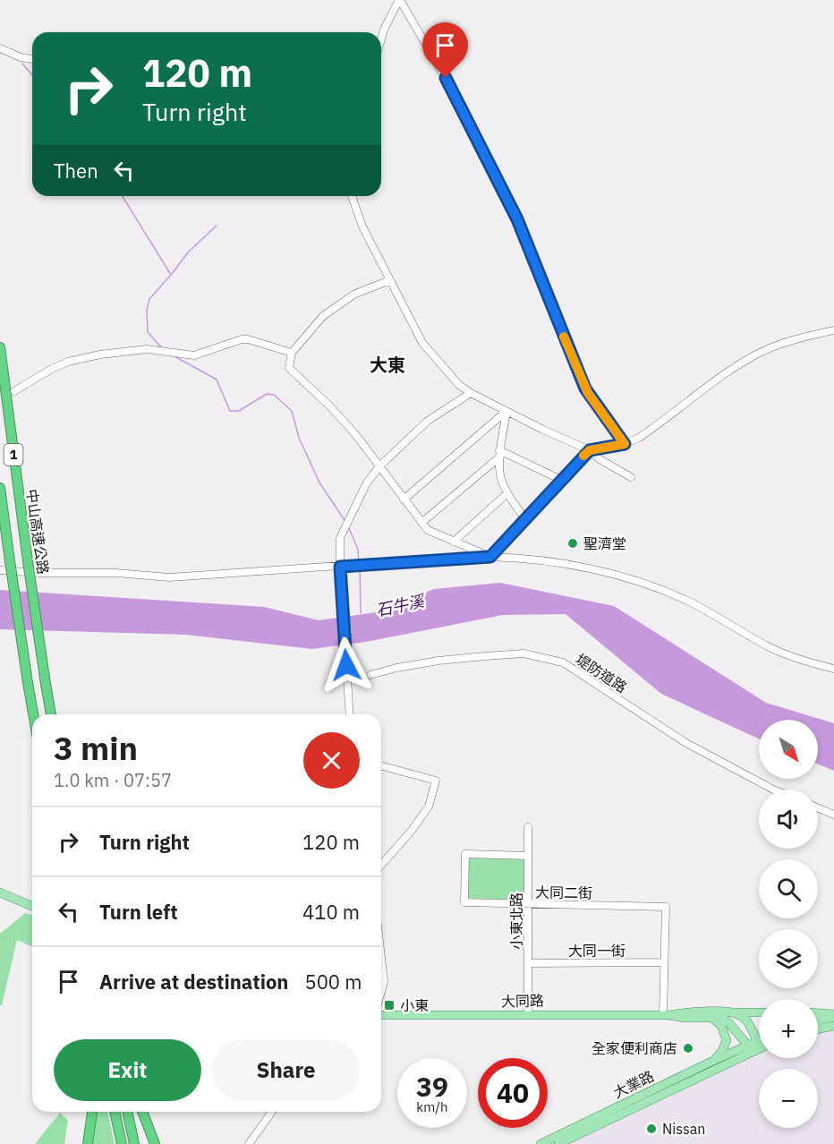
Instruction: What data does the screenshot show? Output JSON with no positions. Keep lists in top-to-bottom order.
{
  "streets": {
    "highway": ["1", "中山高速公路"],
    "main road": ["大同路", "大業路"],
    "street": [
      "堤防道路",
      "大同二街",
      "小東北路",
      "大同一街"
    ]
  },
  "crossings": [
    ["大同二街", "小東北路"],
    ["大同二街", "大同一街"],
    ["大同二街", "大同路"],
    ["小東北路", "大同一街"],
    ["小東北路", "大同路"],
    ["大同路", "大業路"]
  ],
  "districts": ["大東"],
  "water": ["石牛溪"],
  "places": {
    "other": ["聖濟堂", "全家便利商店", "Nissan"],
    "transit": ["小東"]
  },
  "north": "bottom right",
  "page": {
    "turn": ["120 m", "Turn right"],
    "then": "Then",
    "heading": ["3 min", "1.0 km · 07:57"],
    "map_buttons": ["+", "−"],
    "list": [
      {
        "name": "Turn right",
        "value": "120 m"
      },
      {
        "name": "Turn left",
        "value": "410 m"
      },
      {
        "name": "Arrive at destination",
        "value": "500 m"
      }
    ],
    "buttons": ["Exit", "Share"],
    "speed": "39 km/h",
    "limit": "40"
  }
}
